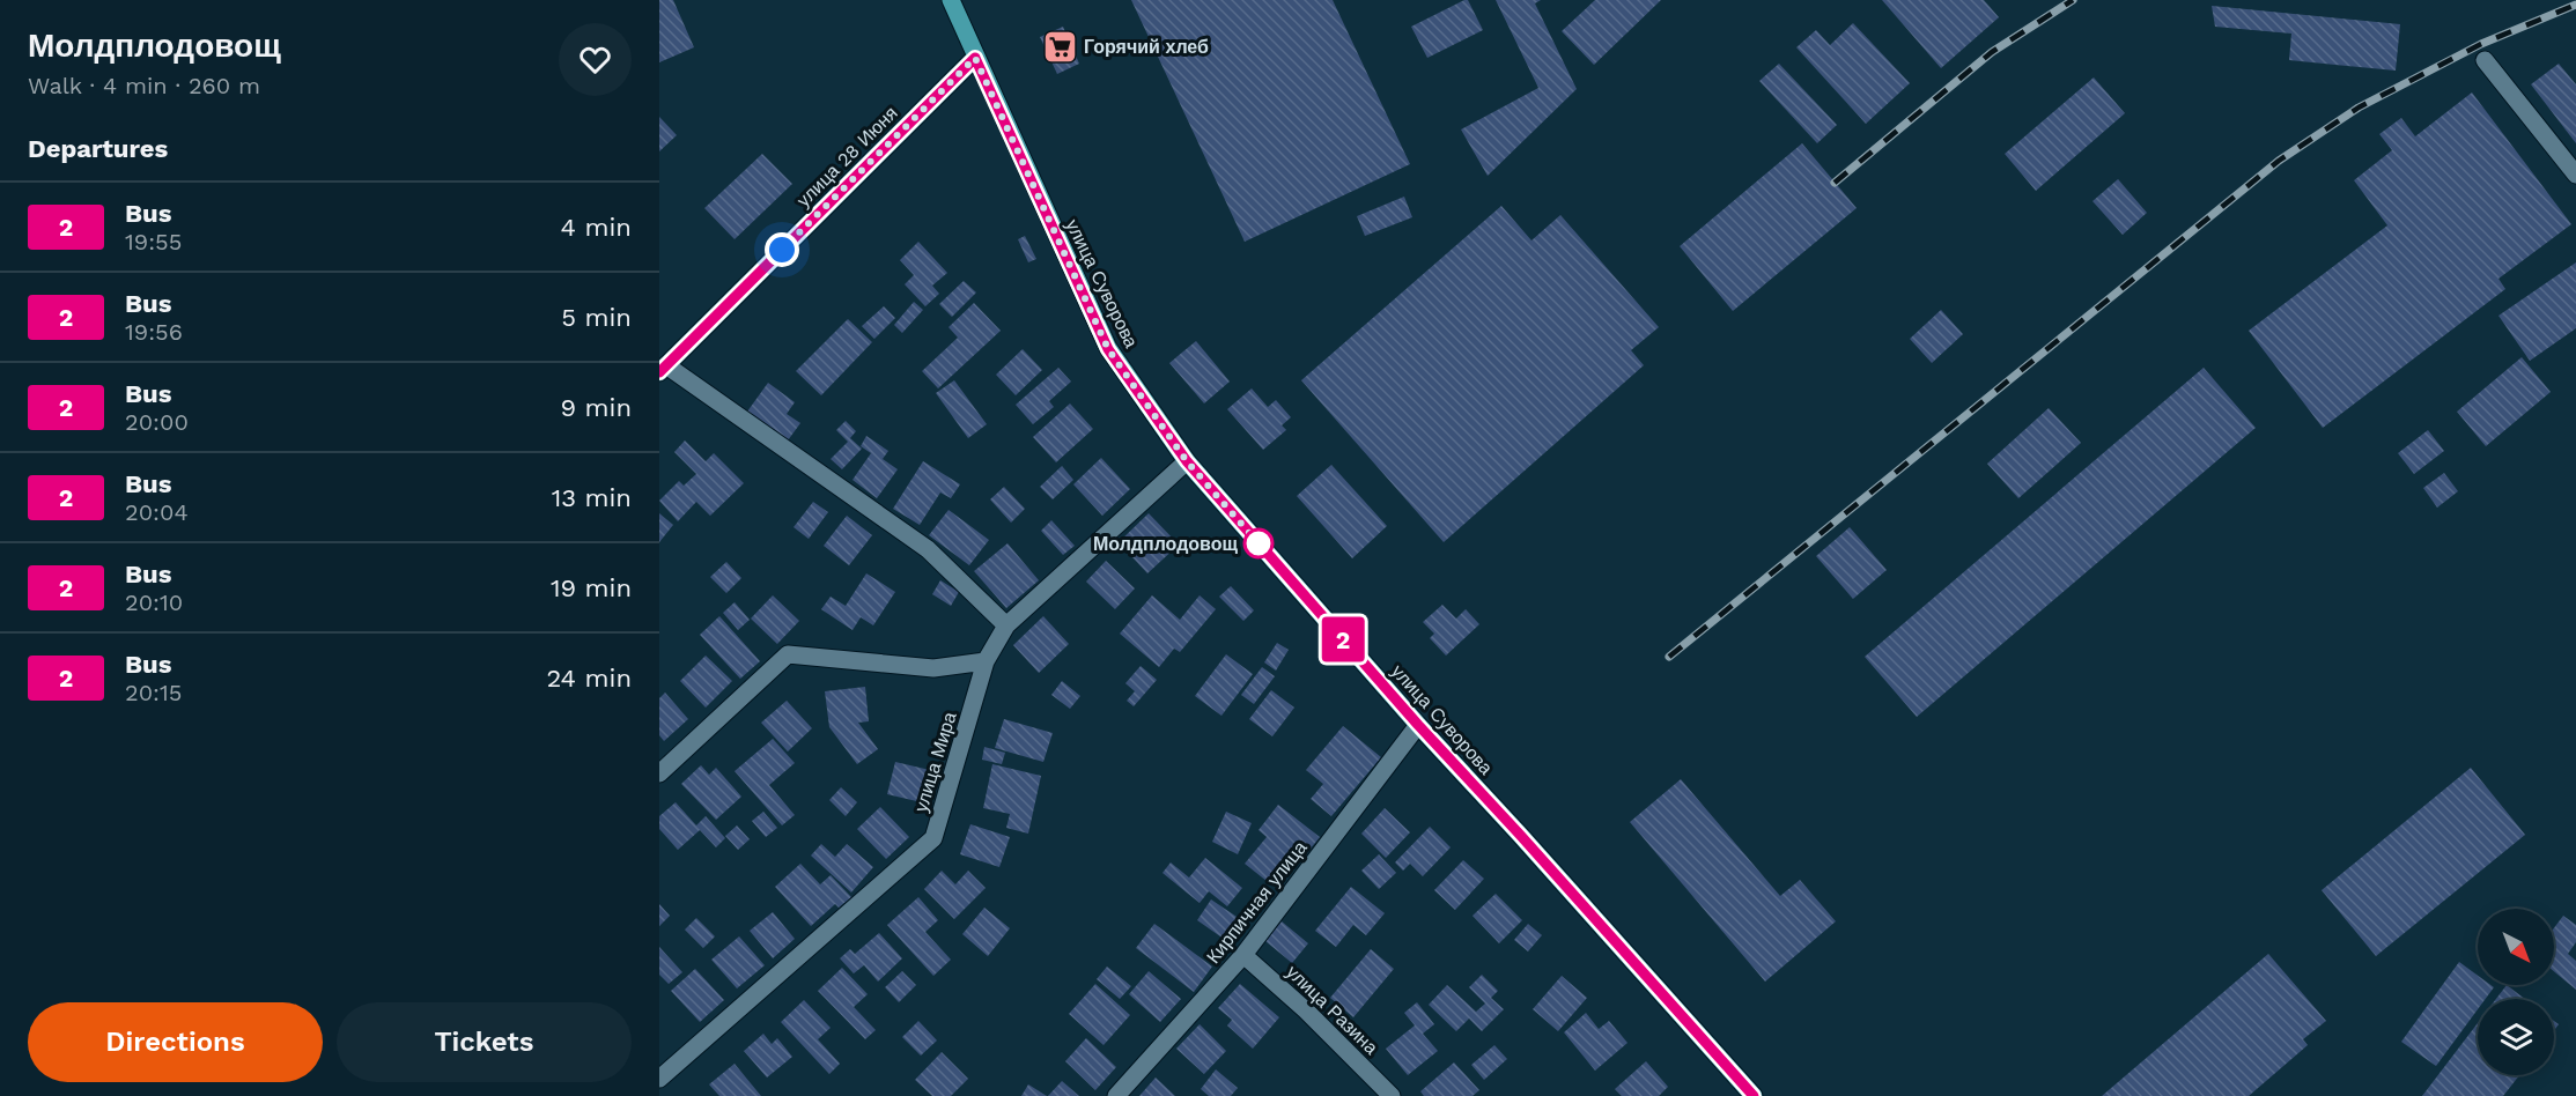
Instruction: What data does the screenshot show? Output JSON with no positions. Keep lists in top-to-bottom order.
{
  "streets": {
    "main road": ["улица 28 Июня", "улица Суворова"],
    "street": ["улица Мира", "Кирпичная улица", "улица Разина"]
  },
  "crossings": [
    ["улица 28 Июня", "улица Суворова"],
    ["улица Суворова", "улица Мира"],
    ["улица Суворова", "Кирпичная улица"],
    ["Кирпичная улица", "улица Разина"]
  ],
  "places": {
    "supermarket": ["Горячий хлеб"],
    "other": ["Молдплодовощ"]
  },
  "lines": ["bus line 2"],
  "north": "bottom right",
  "page": {
    "heading": [
      ["Молдплодовощ", "Walk · 4 min · 260 m"],
      "Departures"
    ],
    "on_map": "2",
    "list": [
      {
        "mark": "2",
        "name": "Bus",
        "note": "19:55",
        "value": "4 min"
      },
      {
        "mark": "2",
        "name": "Bus",
        "note": "19:56",
        "value": "5 min"
      },
      {
        "mark": "2",
        "name": "Bus",
        "note": "20:00",
        "value": "9 min"
      },
      {
        "mark": "2",
        "name": "Bus",
        "note": "20:04",
        "value": "13 min"
      },
      {
        "mark": "2",
        "name": "Bus",
        "note": "20:10",
        "value": "19 min"
      },
      {
        "mark": "2",
        "name": "Bus",
        "note": "20:15",
        "value": "24 min"
      }
    ],
    "buttons": ["Directions", "Tickets"]
  }
}
